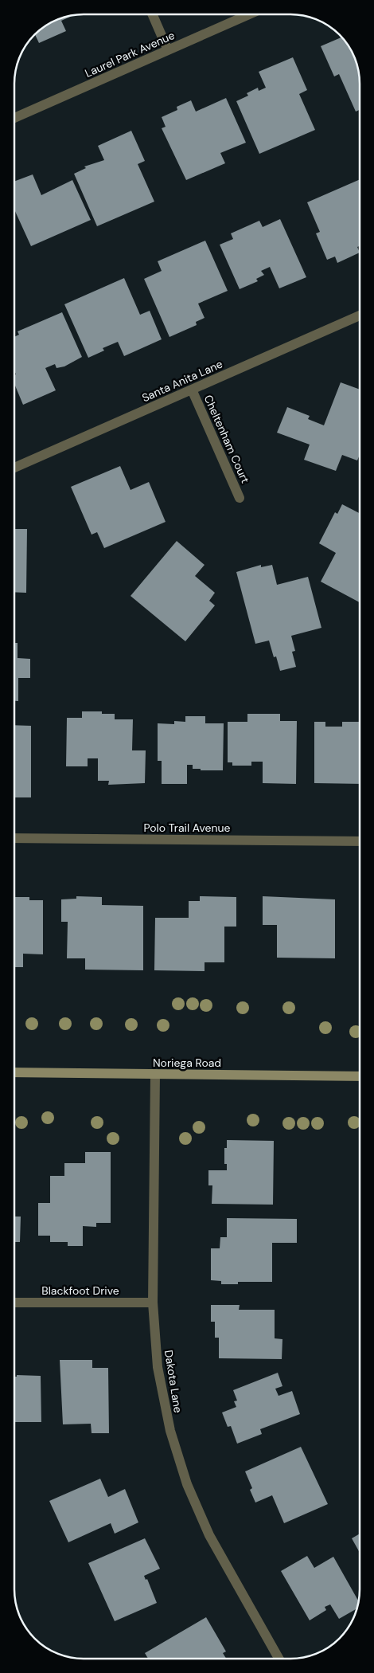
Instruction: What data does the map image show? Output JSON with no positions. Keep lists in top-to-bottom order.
{
  "streets": {
    "street": [
      "Laurel Park Avenue",
      "Santa Anita Lane",
      "Cheltenham Court",
      "Polo Trail Avenue",
      "Noriega Road",
      "Blackfoot Drive",
      "Dakota Lane"
    ]
  },
  "crossings": [
    ["Santa Anita Lane", "Cheltenham Court"],
    ["Noriega Road", "Dakota Lane"],
    ["Blackfoot Drive", "Dakota Lane"]
  ]
}
